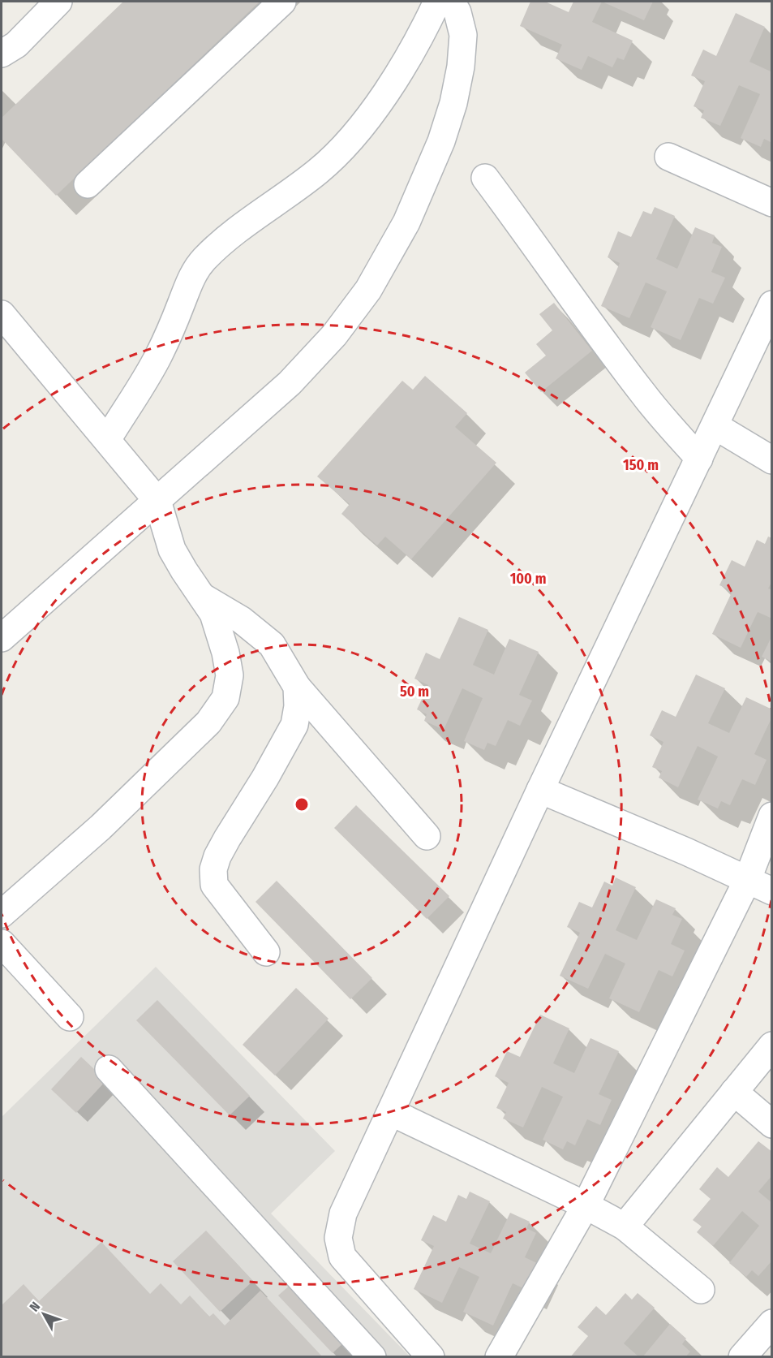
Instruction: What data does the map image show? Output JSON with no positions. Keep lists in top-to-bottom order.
{
  "north": "top left",
  "rings": ["150 m", "100 m", "50 m"]
}
